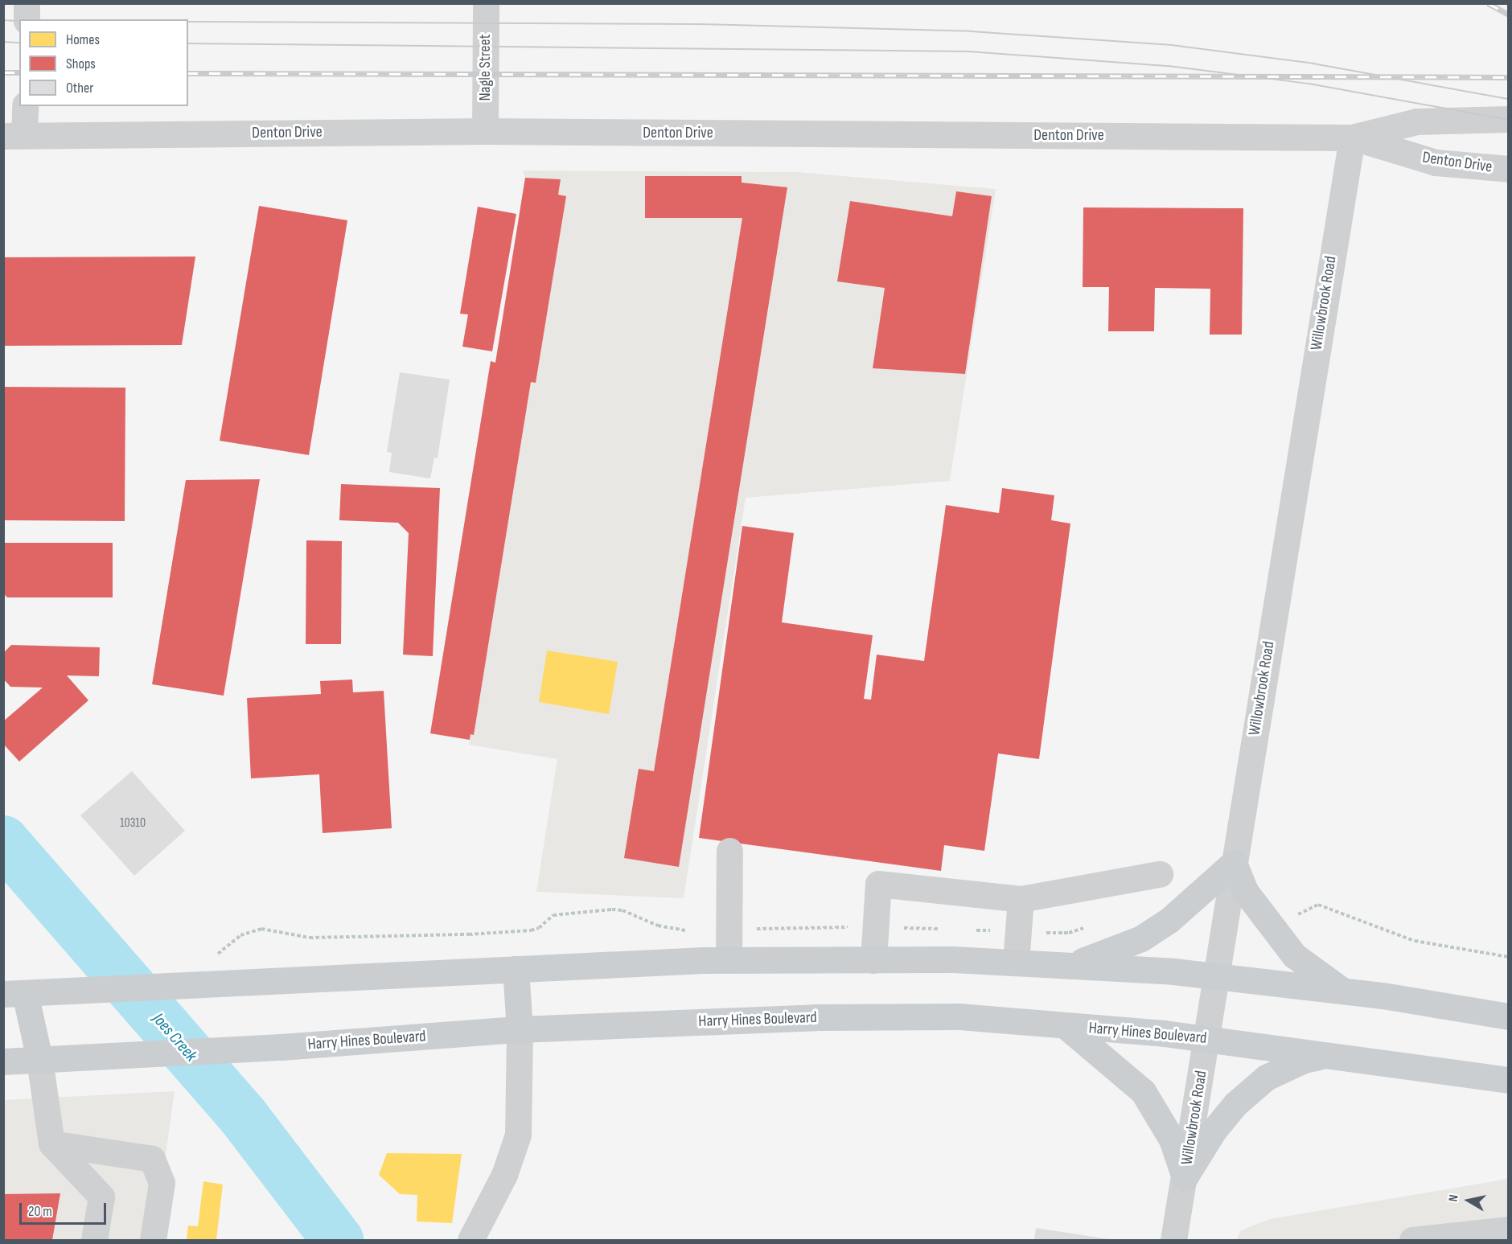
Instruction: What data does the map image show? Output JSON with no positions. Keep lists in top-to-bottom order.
{
  "streets": {
    "main road": ["Harry Hines Boulevard"],
    "street": ["Nagle Street", "Denton Drive", "Willowbrook Road"]
  },
  "crossings": [
    ["Nagle Street", "Denton Drive"],
    ["Denton Drive", "Willowbrook Road"],
    ["Willowbrook Road", "Harry Hines Boulevard"]
  ],
  "water": ["Joes Creek"],
  "house_numbers": ["10310"],
  "legend": ["Homes", "Shops", "Other"],
  "scale_bar": "20 m",
  "north": "left"
}
